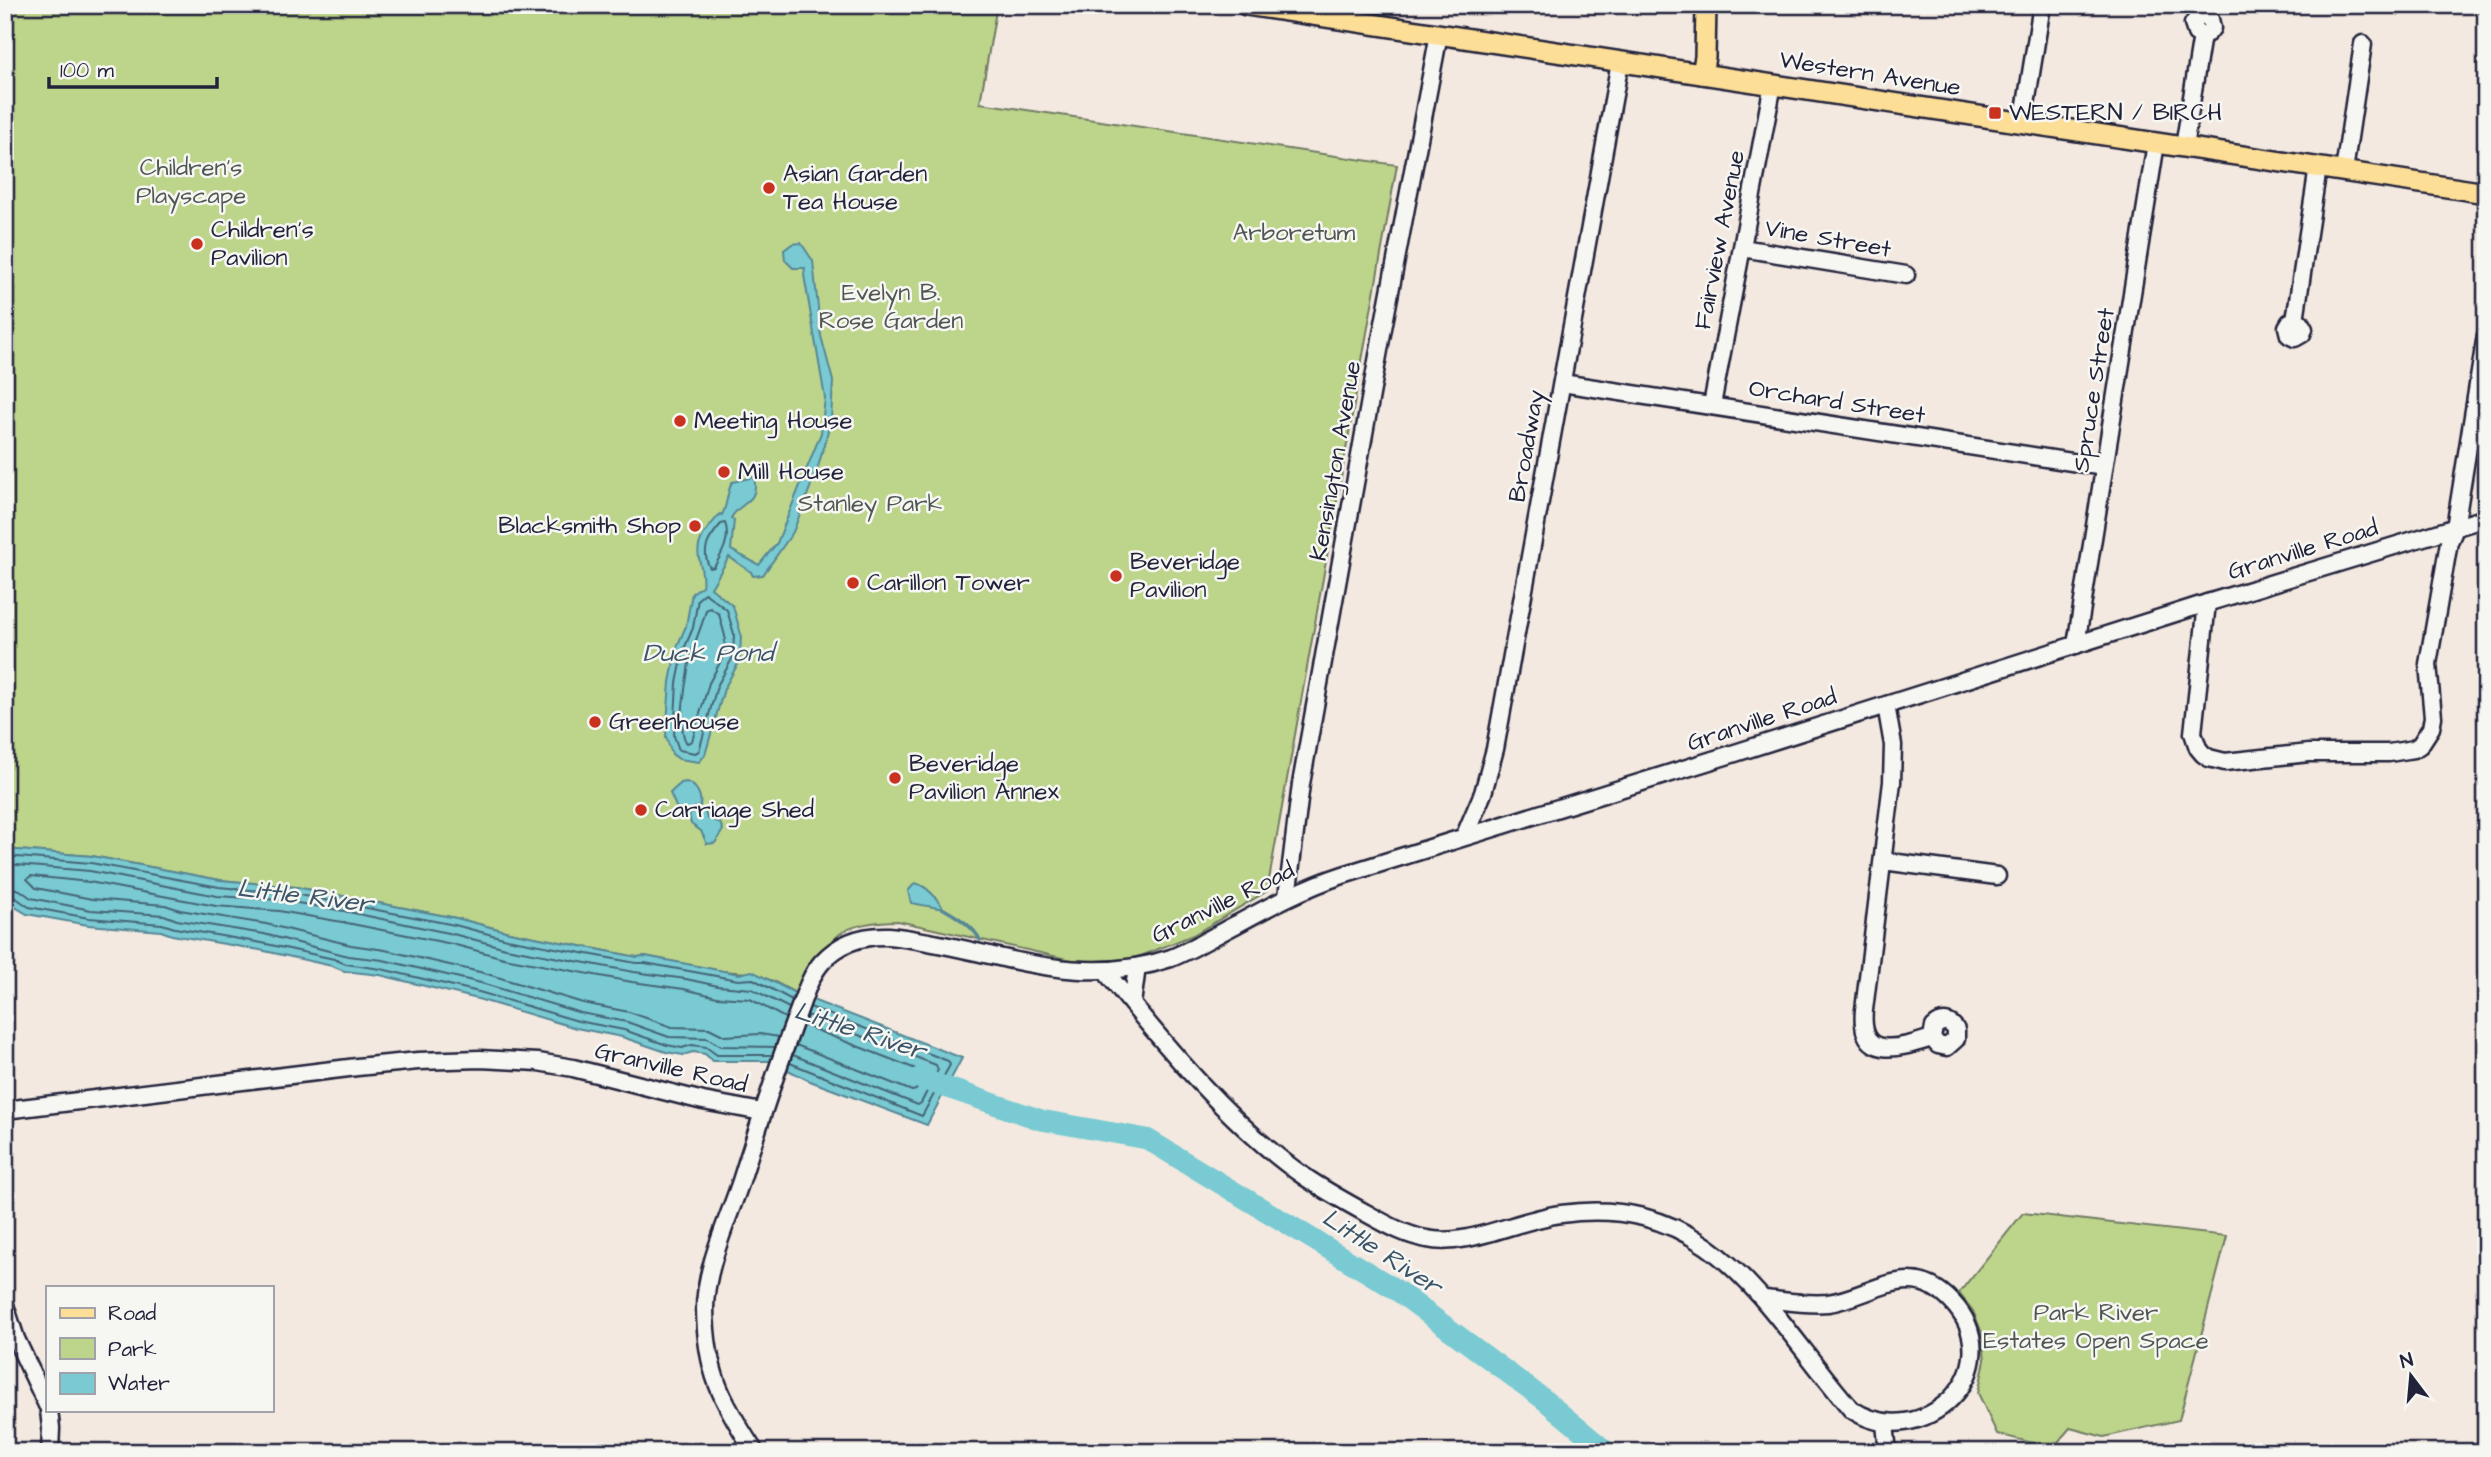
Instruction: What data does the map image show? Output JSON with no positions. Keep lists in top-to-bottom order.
{
  "streets": {
    "main road": ["Western Avenue"],
    "street": [
      "Vine Street",
      "Fairview Avenue",
      "Spruce Street",
      "Orchard Street",
      "Broadway",
      "Kensington Avenue",
      "Granville Road"
    ]
  },
  "crossings": [
    ["Western Avenue", "Fairview Avenue"],
    ["Western Avenue", "Spruce Street"],
    ["Western Avenue", "Broadway"],
    ["Western Avenue", "Kensington Avenue"],
    ["Vine Street", "Fairview Avenue"],
    ["Fairview Avenue", "Orchard Street"],
    ["Spruce Street", "Orchard Street"],
    ["Spruce Street", "Granville Road"],
    ["Orchard Street", "Broadway"],
    ["Broadway", "Granville Road"],
    ["Kensington Avenue", "Granville Road"]
  ],
  "water": ["Duck Pond", "Little River"],
  "parks": [
    "Children's Playscape",
    "Arboretum",
    "Evelyn B. Rose Garden",
    "Stanley Park",
    "Park River Estates Open Space"
  ],
  "places": {
    "transit": ["WESTERN / BIRCH"],
    "other": [
      "Asian Garden Tea House",
      "Children's Pavilion",
      "Meeting House",
      "Mill House",
      "Blacksmith Shop",
      "Beveridge Pavilion",
      "Carillon Tower",
      "Greenhouse",
      "Beveridge Pavilion Annex",
      "Carriage Shed"
    ]
  },
  "legend": ["Road", "Park", "Water"],
  "scale_bar": "100 m",
  "north": "top"
}
